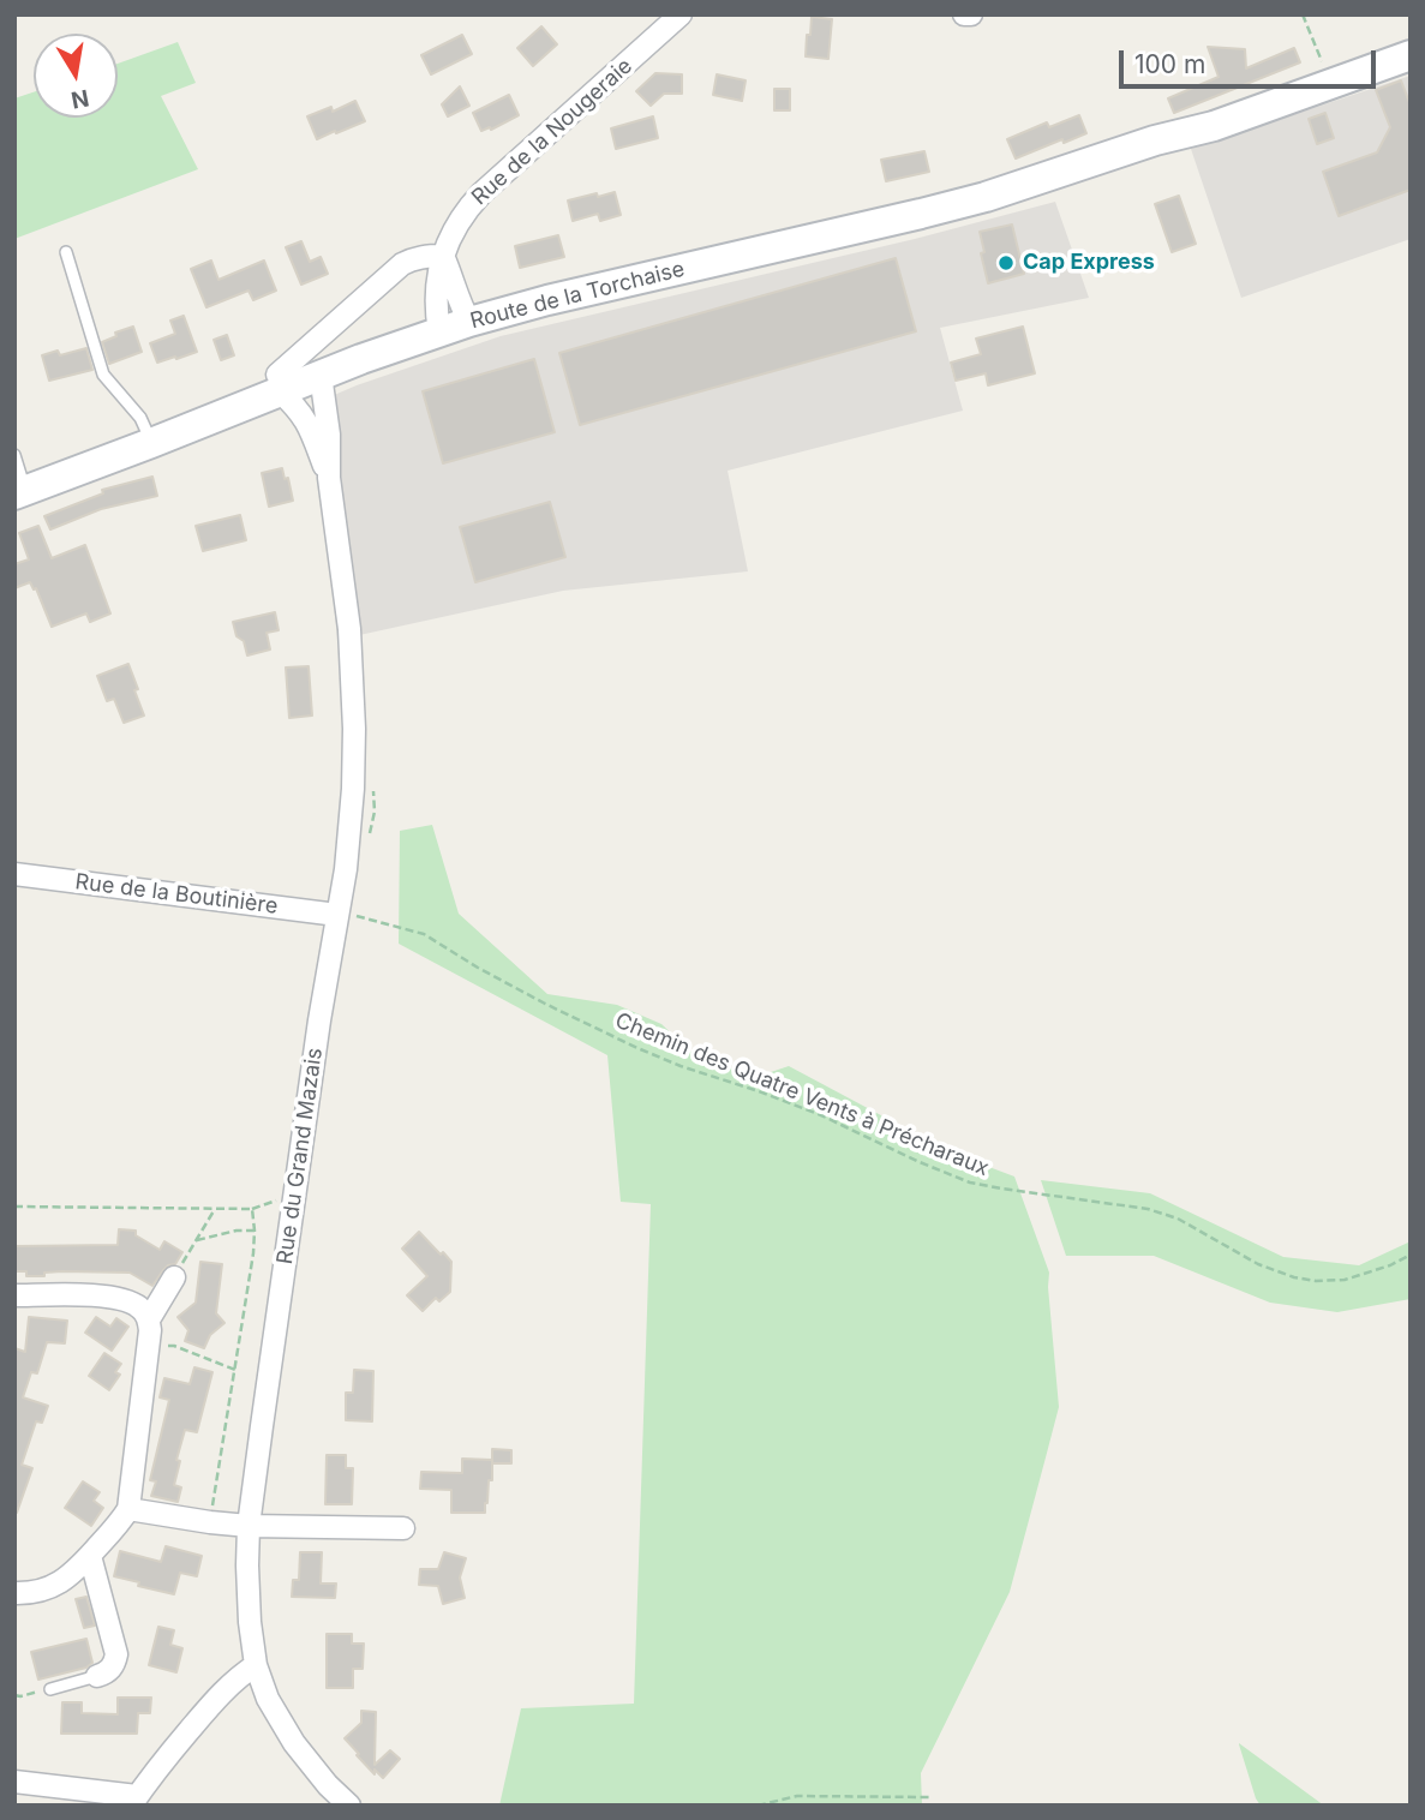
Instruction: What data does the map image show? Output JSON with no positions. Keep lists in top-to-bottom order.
{
  "streets": {
    "main road": ["Route de la Torchaise"],
    "street": ["Rue de la Nougeraie", "Rue de la Boutinière", "Rue du Grand Mazais"],
    "path": ["Chemin des Quatre Vents à Précharaux"]
  },
  "crossings": [
    ["Rue de la Nougeraie", "Route de la Torchaise"],
    ["Route de la Torchaise", "Rue du Grand Mazais"],
    ["Rue de la Boutinière", "Chemin des Quatre Vents à Précharaux"],
    ["Rue de la Boutinière", "Rue du Grand Mazais"],
    ["Chemin des Quatre Vents à Précharaux", "Rue du Grand Mazais"]
  ],
  "places": ["Cap Express"],
  "scale_bar": "100 m",
  "north": "bottom"
}
